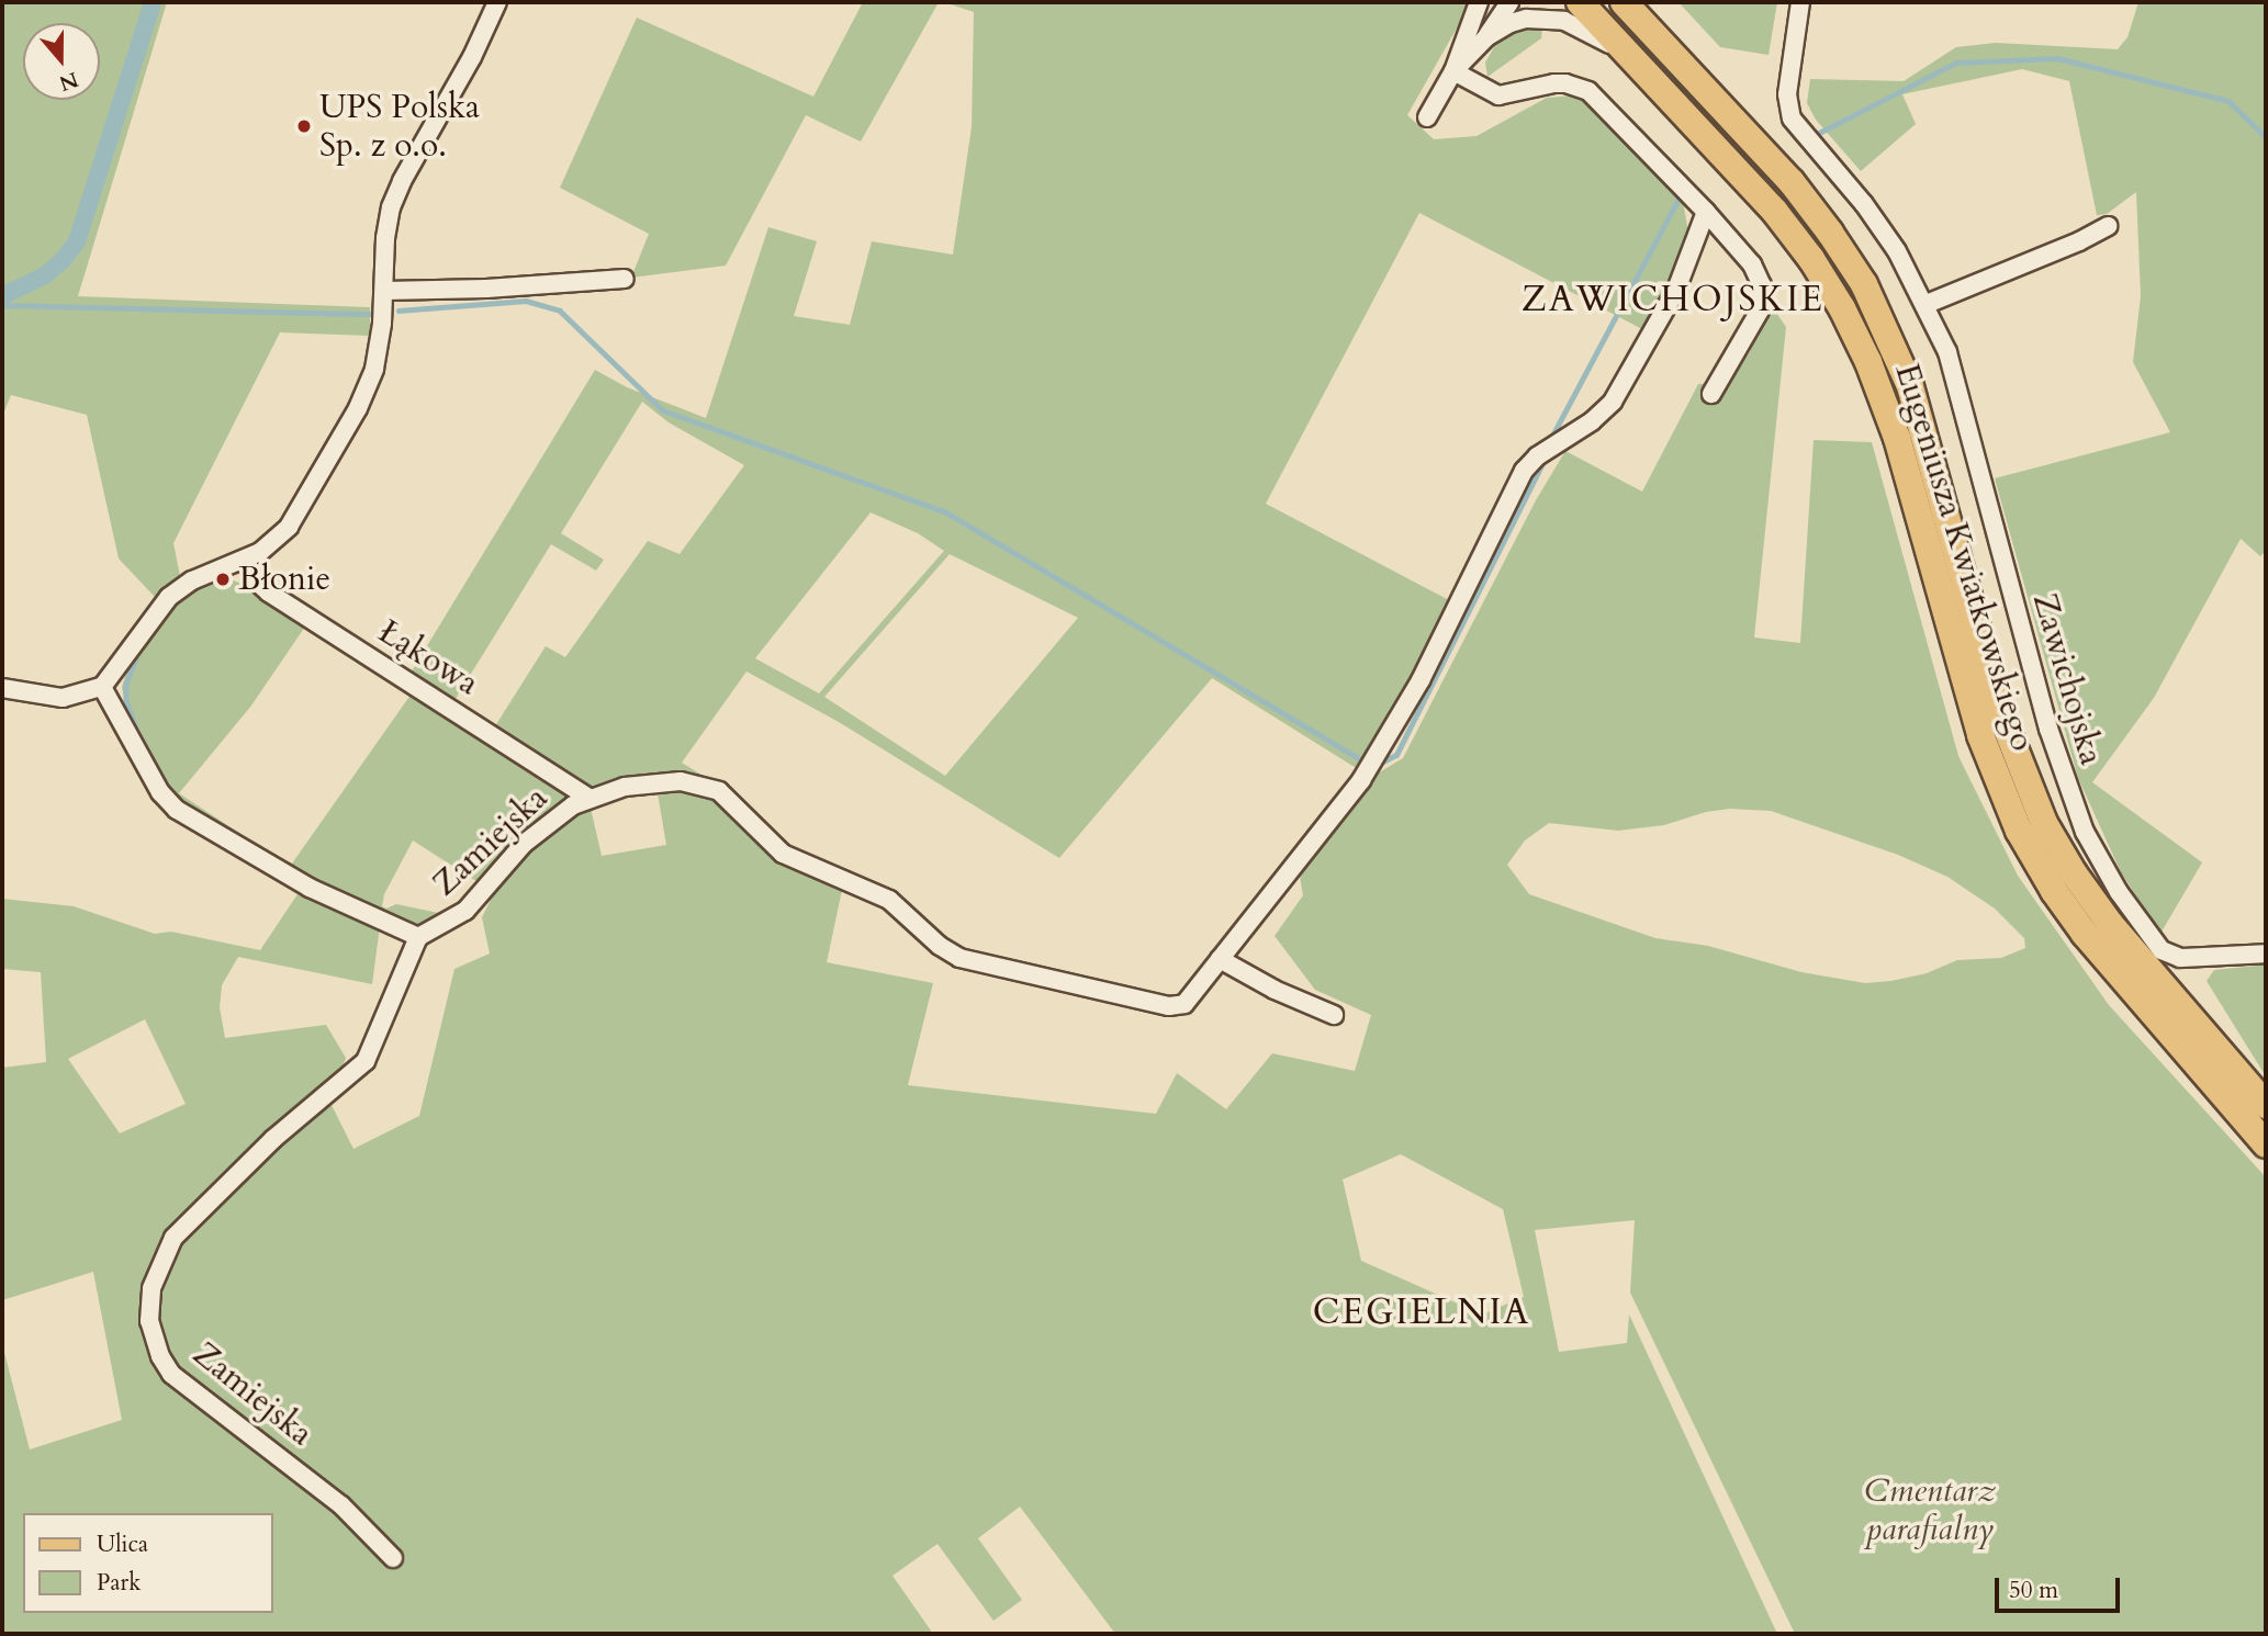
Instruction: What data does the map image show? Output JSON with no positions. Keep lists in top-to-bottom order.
{
  "streets": {
    "main road": ["Eugeniusza Kwiatkowskiego"],
    "street": ["Łąkowa", "Zawichojska", "Zamiejska"]
  },
  "crossings": [
    ["Łąkowa", "Zamiejska"]
  ],
  "districts": ["ZAWICHOJSKIE", "CEGIELNIA"],
  "parks": ["Cmentarz parafialny"],
  "places": ["UPS Polska Sp. z o.o.", "Błonie"],
  "legend": ["Ulica", "Park"],
  "scale_bar": "50 m",
  "north": "bottom"
}
